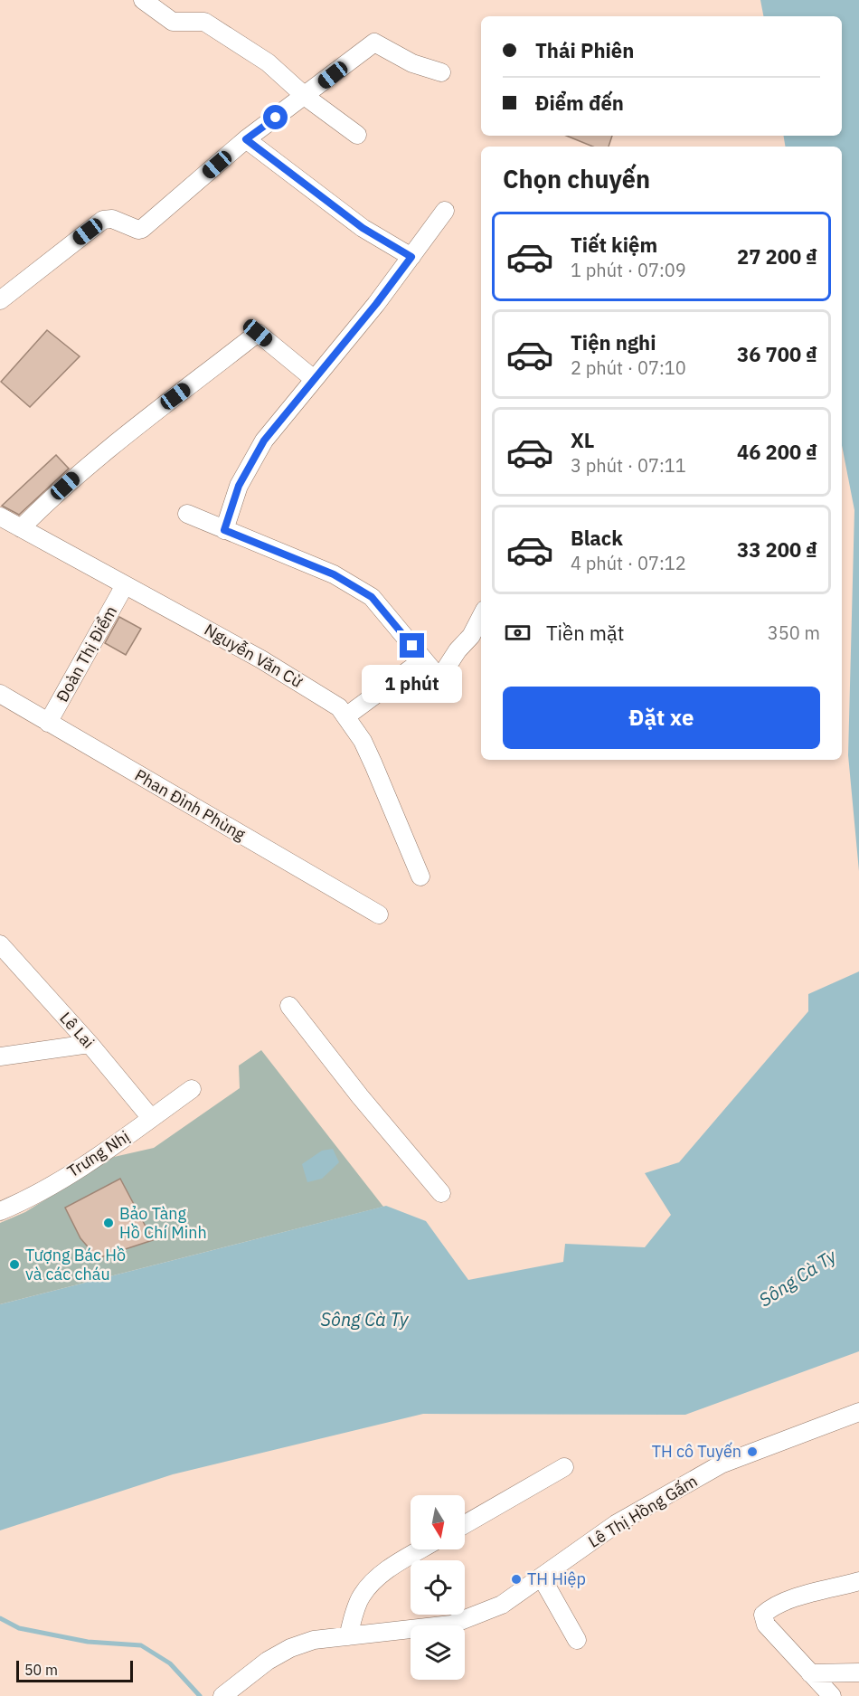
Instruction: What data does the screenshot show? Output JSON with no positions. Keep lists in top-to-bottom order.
{
  "streets": {
    "street": [
      "Đoàn Thị Điểm",
      "Nguyễn Văn Cừ",
      "Phan Đình Phùng",
      "Lê Lai",
      "Trưng Nhị",
      "Lê Thị Hồng Gấm"
    ]
  },
  "crossings": [
    ["Đoàn Thị Điểm", "Nguyễn Văn Cừ"],
    ["Đoàn Thị Điểm", "Phan Đình Phùng"],
    ["Lê Lai", "Trưng Nhị"]
  ],
  "water": ["Sông Cà Ty"],
  "places": [
    "Bảo Tàng Hồ Chí Minh",
    "Tượng Bác Hồ và các cháu",
    "TH cô Tuyến",
    "TH Hiệp"
  ],
  "scale_bar": "50 m",
  "north": "bottom",
  "page": {
    "banner": ["Thái Phiên", "Điểm đến"],
    "heading": "Chọn chuyến",
    "list": [
      {
        "name": "Tiết kiệm",
        "note": "1 phút · 07:09",
        "value": "27 200 ₫"
      },
      {
        "name": "Tiện nghi",
        "note": "2 phút · 07:10",
        "value": "36 700 ₫"
      },
      {
        "name": "XL",
        "note": "3 phút · 07:11",
        "value": "46 200 ₫"
      },
      {
        "name": "Black",
        "note": "4 phút · 07:12",
        "value": "33 200 ₫"
      }
    ],
    "pay": ["Tiền mặt", "350 m"],
    "bubble": "1 phút",
    "buttons": "Đặt xe",
    "scale": "50 m"
  }
}
